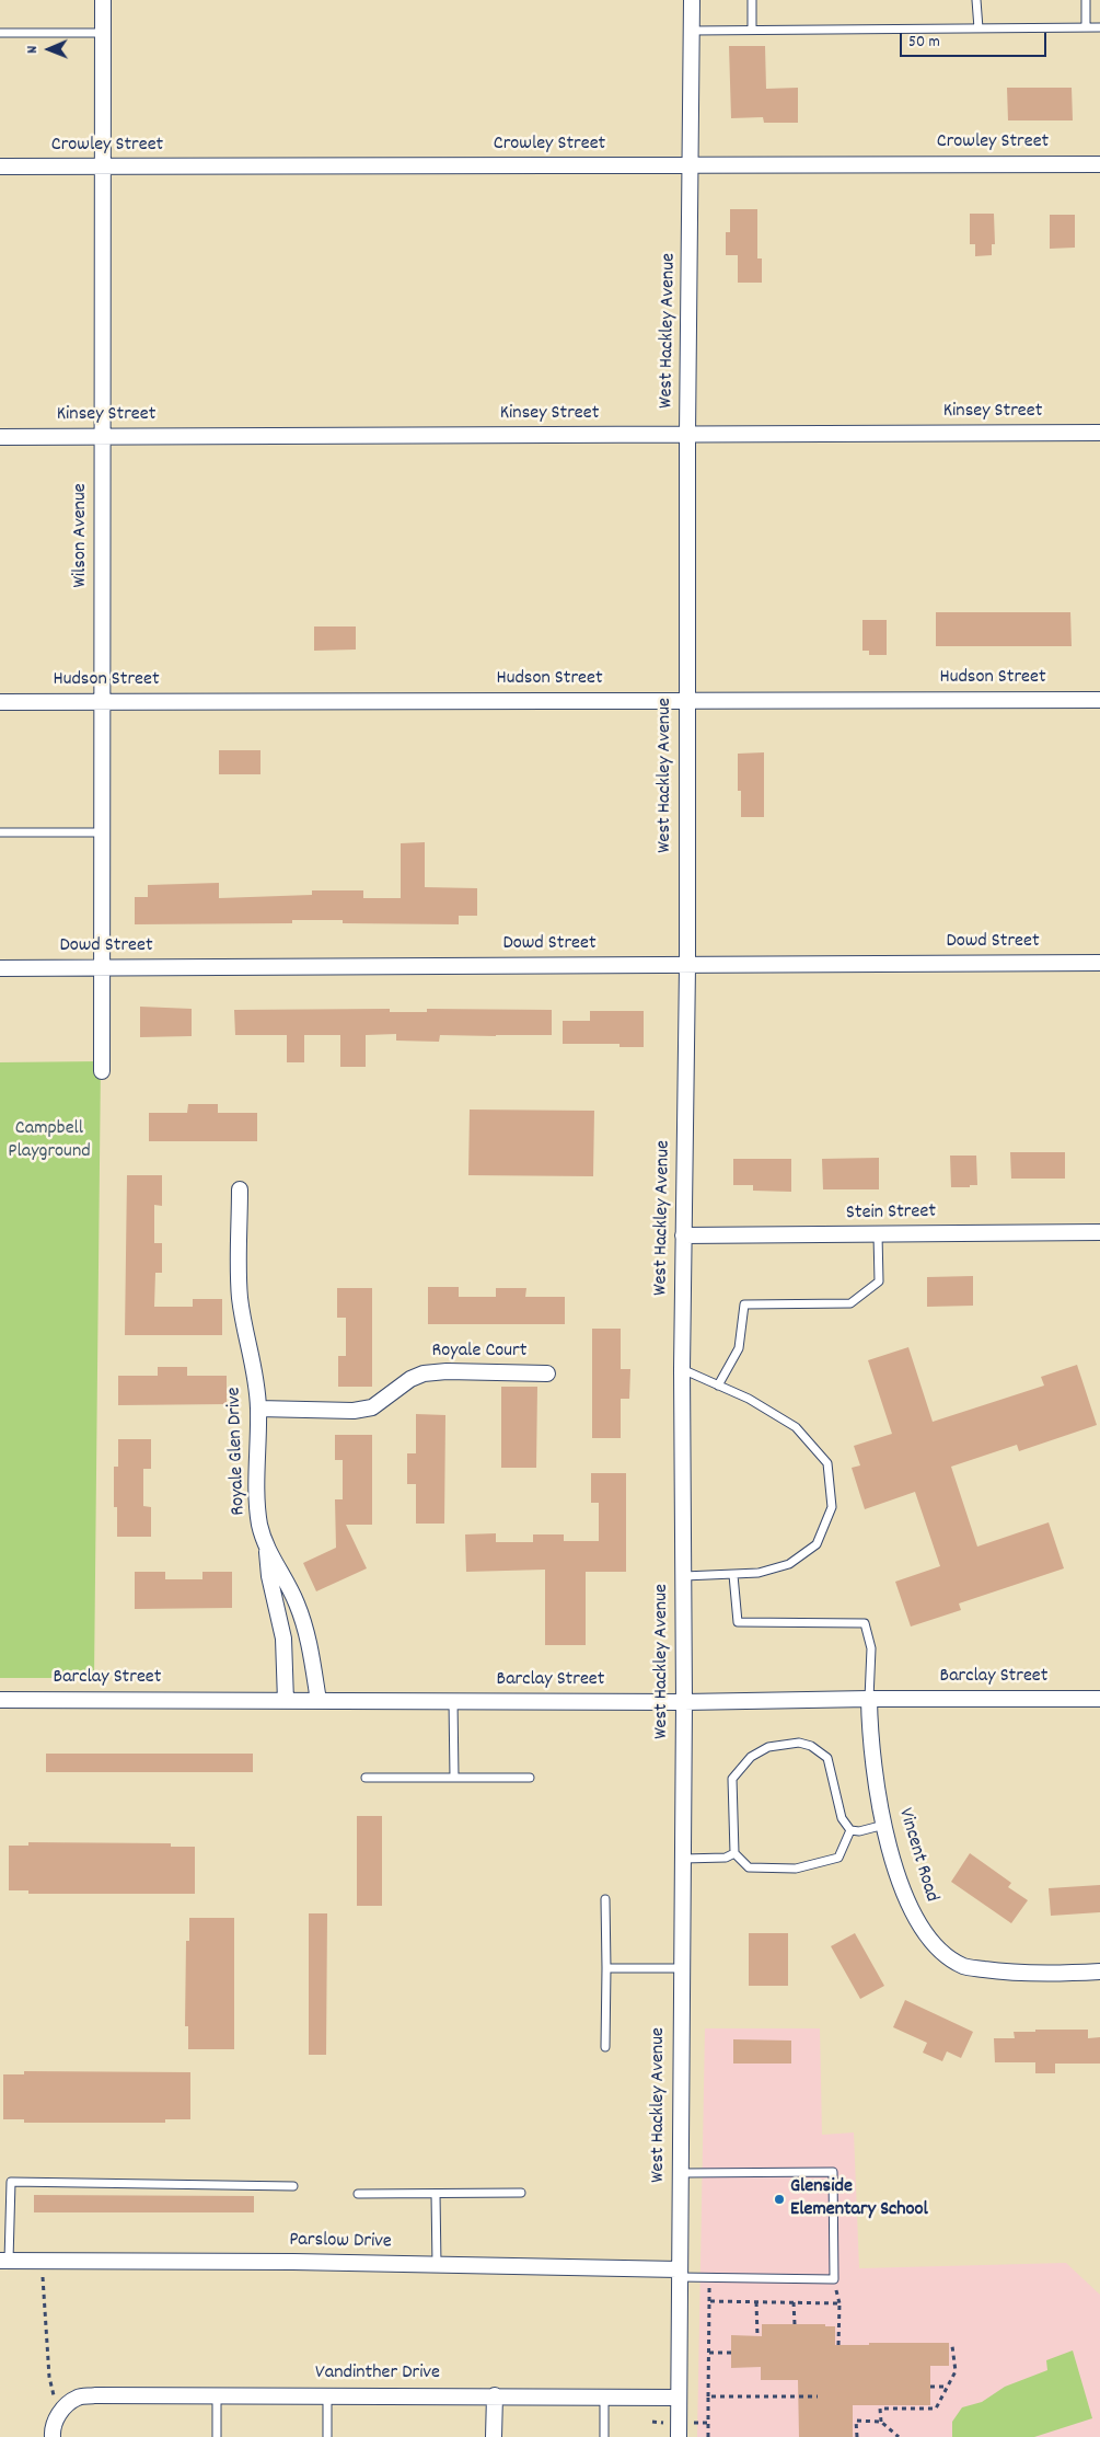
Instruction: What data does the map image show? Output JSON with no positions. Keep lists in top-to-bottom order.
{
  "streets": {
    "street": [
      "Crowley Street",
      "West Hackley Avenue",
      "Kinsey Street",
      "Wilson Avenue",
      "Hudson Street",
      "Dowd Street",
      "Stein Street",
      "Royale Court",
      "Royale Glen Drive",
      "Barclay Street",
      "Vincent Road",
      "Parslow Drive",
      "Vandinther Drive"
    ]
  },
  "crossings": [
    ["Crowley Street", "West Hackley Avenue"],
    ["Crowley Street", "Wilson Avenue"],
    ["West Hackley Avenue", "Kinsey Street"],
    ["West Hackley Avenue", "Hudson Street"],
    ["West Hackley Avenue", "Dowd Street"],
    ["West Hackley Avenue", "Stein Street"],
    ["West Hackley Avenue", "Barclay Street"],
    ["West Hackley Avenue", "Parslow Drive"],
    ["West Hackley Avenue", "Vandinther Drive"],
    ["Kinsey Street", "Wilson Avenue"],
    ["Wilson Avenue", "Hudson Street"],
    ["Wilson Avenue", "Dowd Street"],
    ["Royale Court", "Royale Glen Drive"],
    ["Royale Glen Drive", "Barclay Street"],
    ["Barclay Street", "Vincent Road"]
  ],
  "parks": ["Campbell Playground"],
  "places": ["Glenside Elementary School"],
  "scale_bar": "50 m",
  "north": "left"
}
